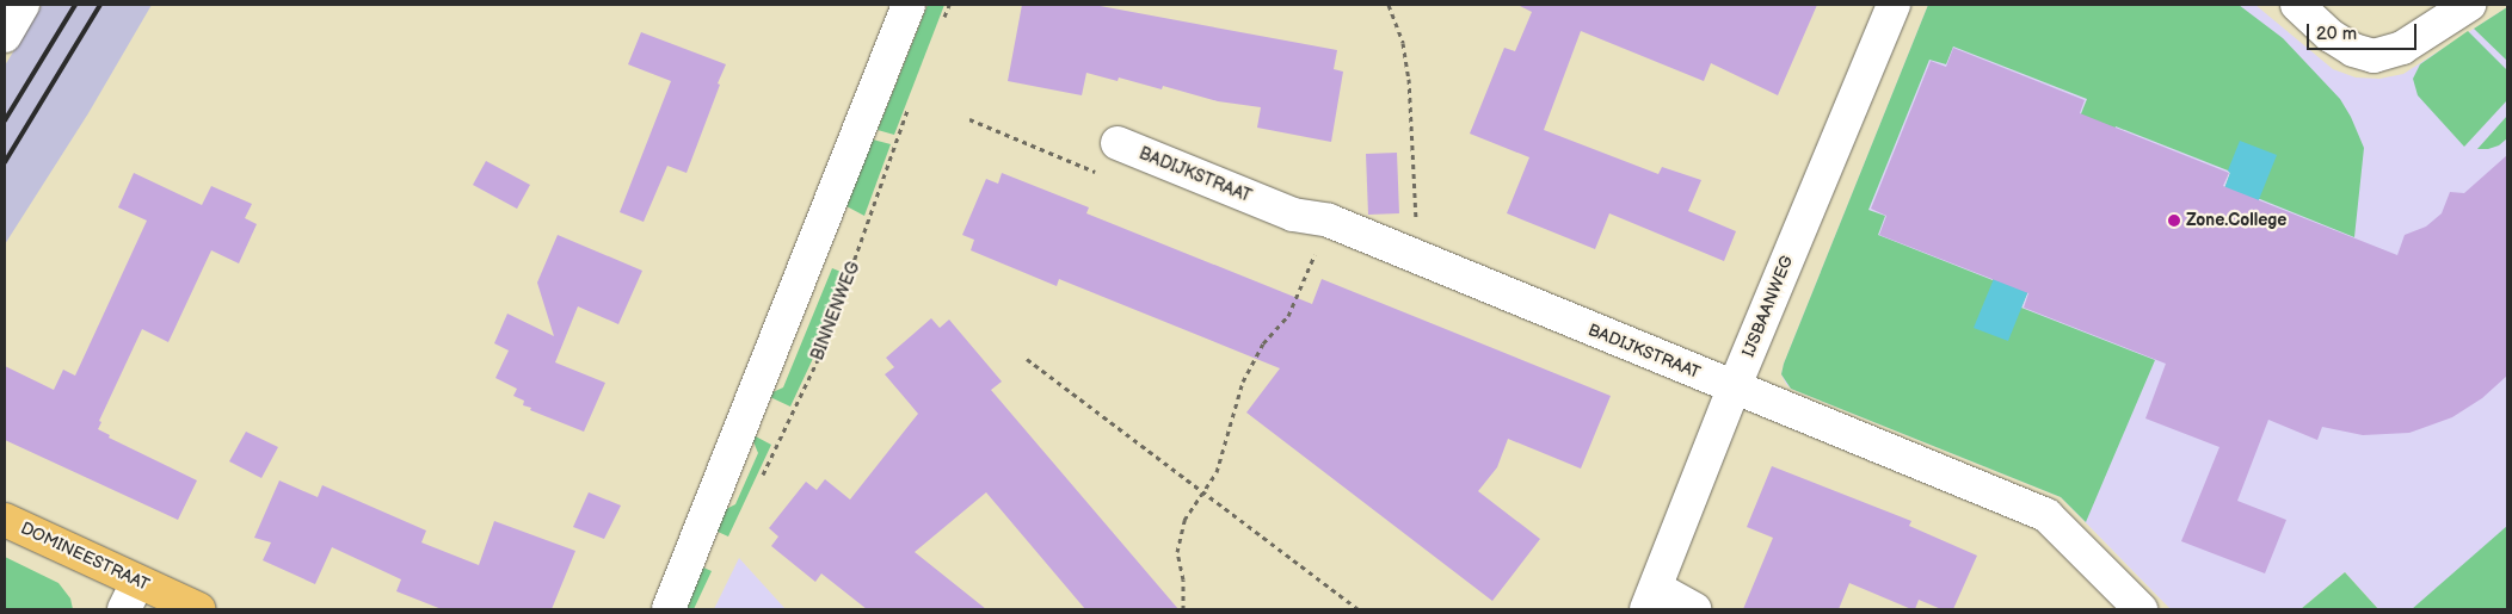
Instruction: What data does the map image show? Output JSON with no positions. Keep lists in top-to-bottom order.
{
  "streets": {
    "main road": ["DOMINEESTRAAT"],
    "street": ["BADIJKSTRAAT", "IJSBAANWEG"],
    "path": ["BINNENWEG"]
  },
  "crossings": [
    ["BADIJKSTRAAT", "IJSBAANWEG"]
  ],
  "places": ["Zone.College"],
  "scale_bar": "20 m"
}
